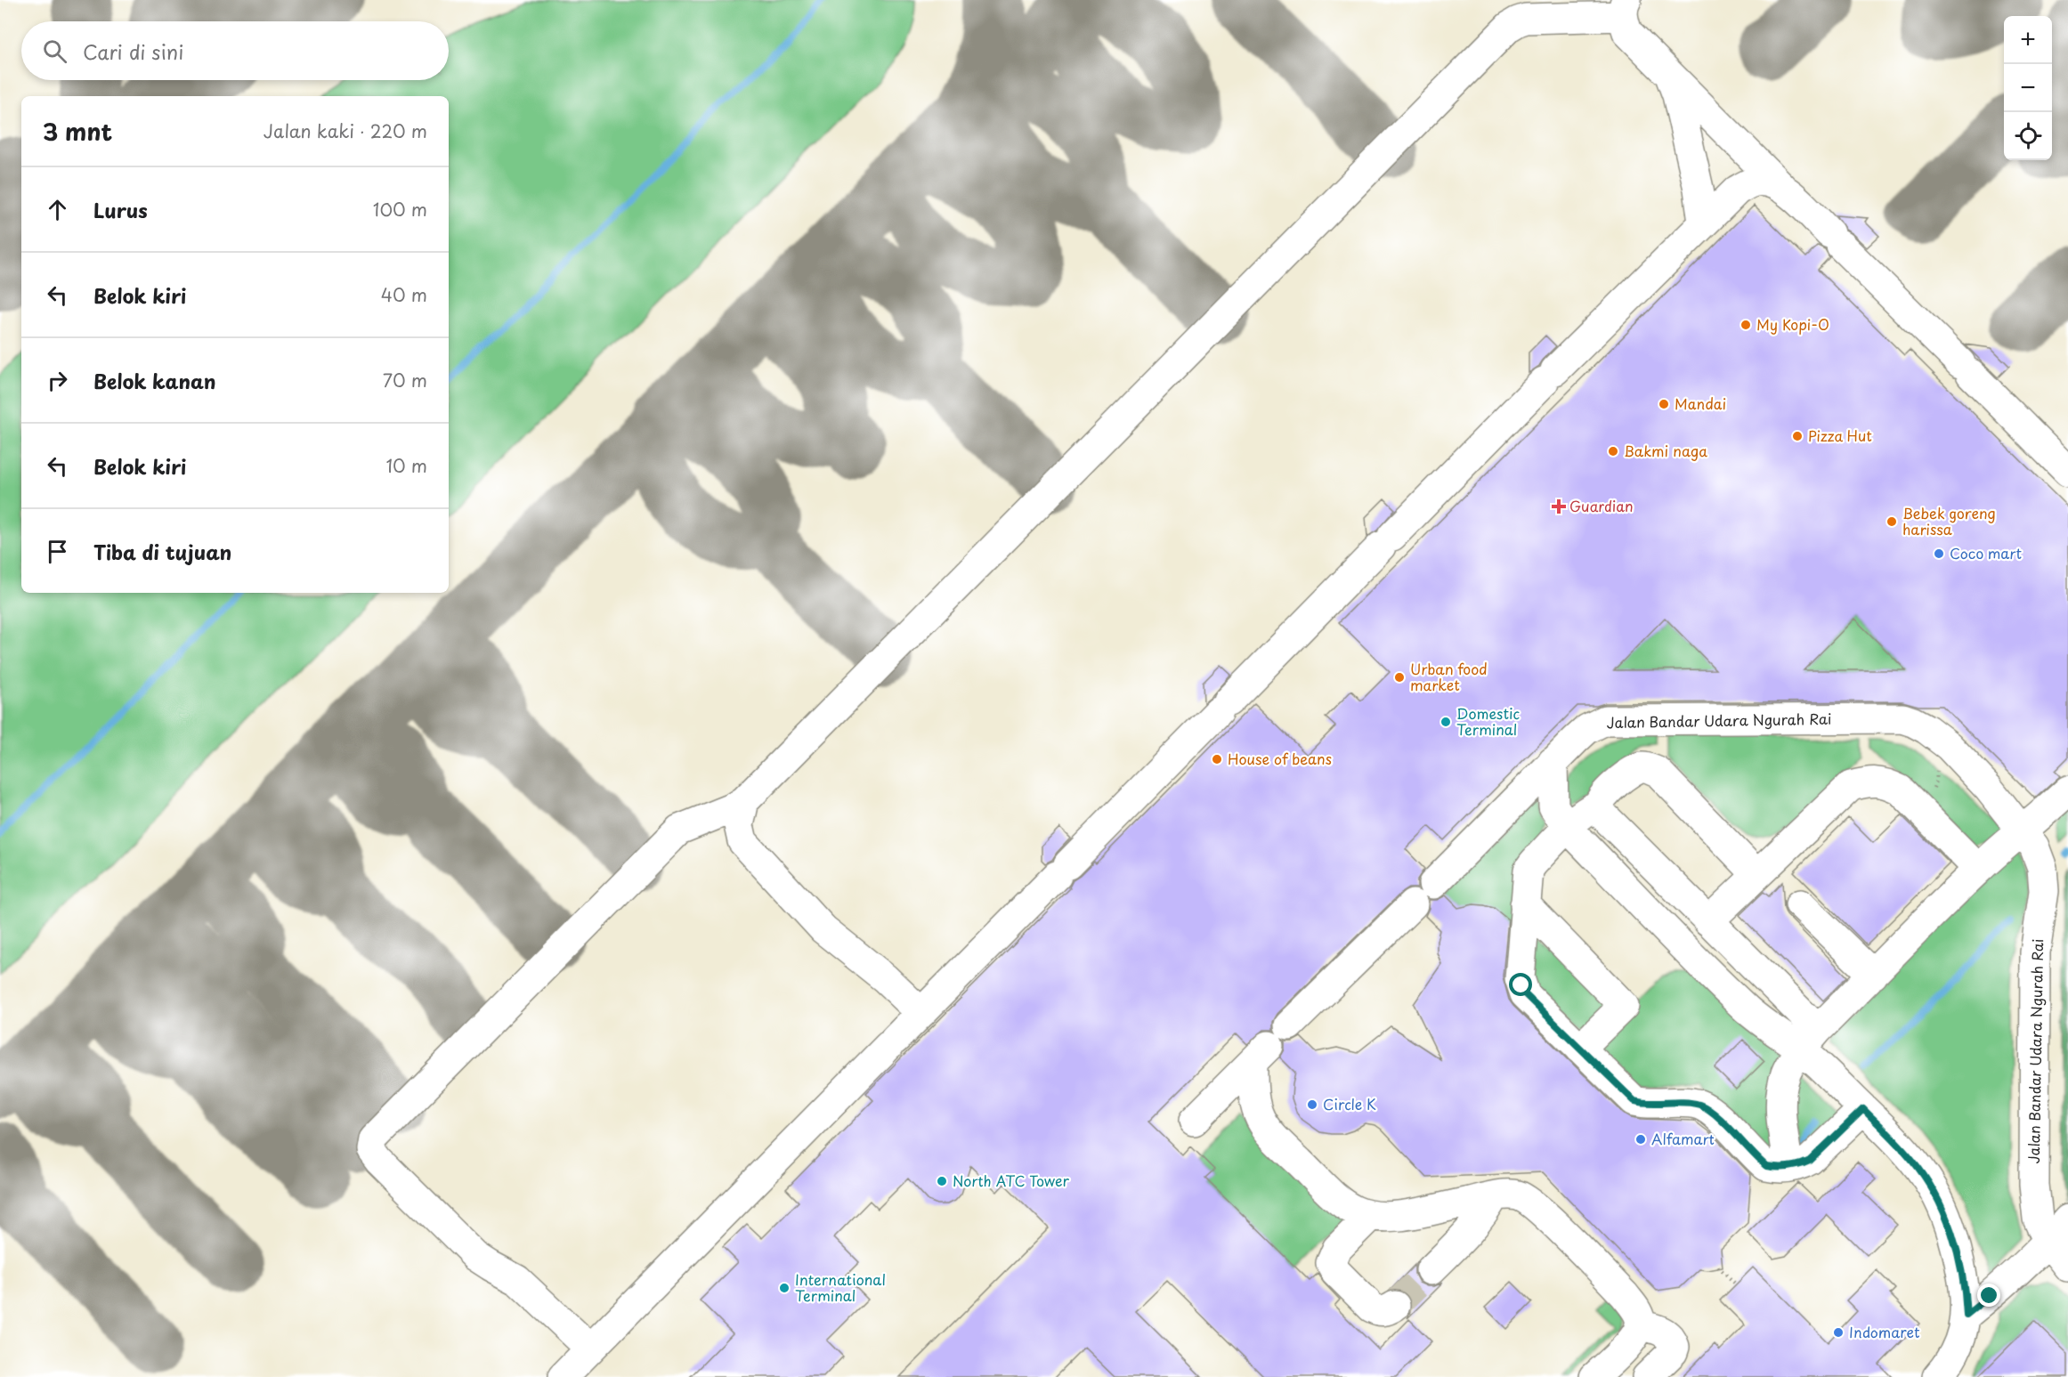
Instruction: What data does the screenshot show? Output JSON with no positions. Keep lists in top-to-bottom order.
{
  "streets": {
    "street": ["Jalan Bandar Udara Ngurah Rai"]
  },
  "places": {
    "other": [
      "My Kopi-O",
      "Mandai",
      "Pizza Hut",
      "Bakmi naga",
      "Bebek goreng harissa",
      "Coco mart",
      "Urban food market",
      "Domestic Terminal",
      "House of beans",
      "Circle K",
      "Alfamart",
      "North ATC Tower",
      "International Terminal",
      "Indomaret"
    ],
    "health": ["Guardian"]
  },
  "page": {
    "map_buttons": ["+", "−"],
    "search": "Cari di sini",
    "heading": ["3 mnt", "Jalan kaki · 220 m"],
    "list": [
      ["Lurus", "100 m"],
      ["Belok kiri", "40 m"],
      ["Belok kanan", "70 m"],
      ["Belok kiri", "10 m"],
      "Tiba di tujuan"
    ]
  }
}
